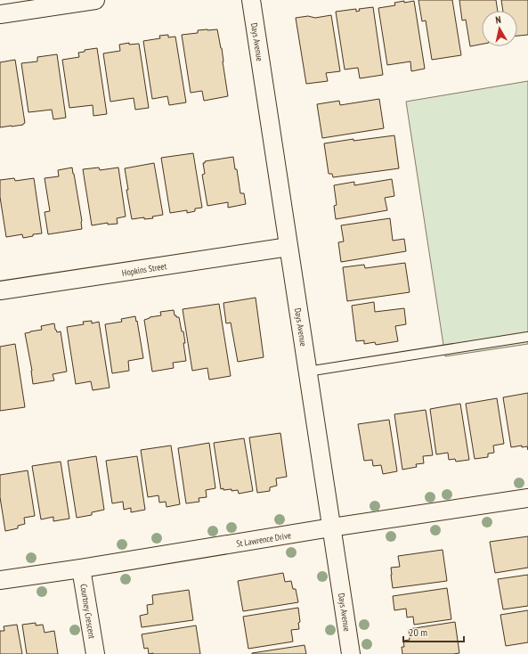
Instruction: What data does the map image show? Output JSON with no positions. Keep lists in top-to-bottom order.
{
  "streets": {
    "street": [
      "Days Avenue",
      "Hopkins Street",
      "St Lawrence Drive",
      "Courtney Crescent"
    ]
  },
  "crossings": [
    ["Days Avenue", "Hopkins Street"],
    ["Days Avenue", "St Lawrence Drive"],
    ["St Lawrence Drive", "Courtney Crescent"]
  ],
  "scale_bar": "20 m",
  "north": "top"
}
